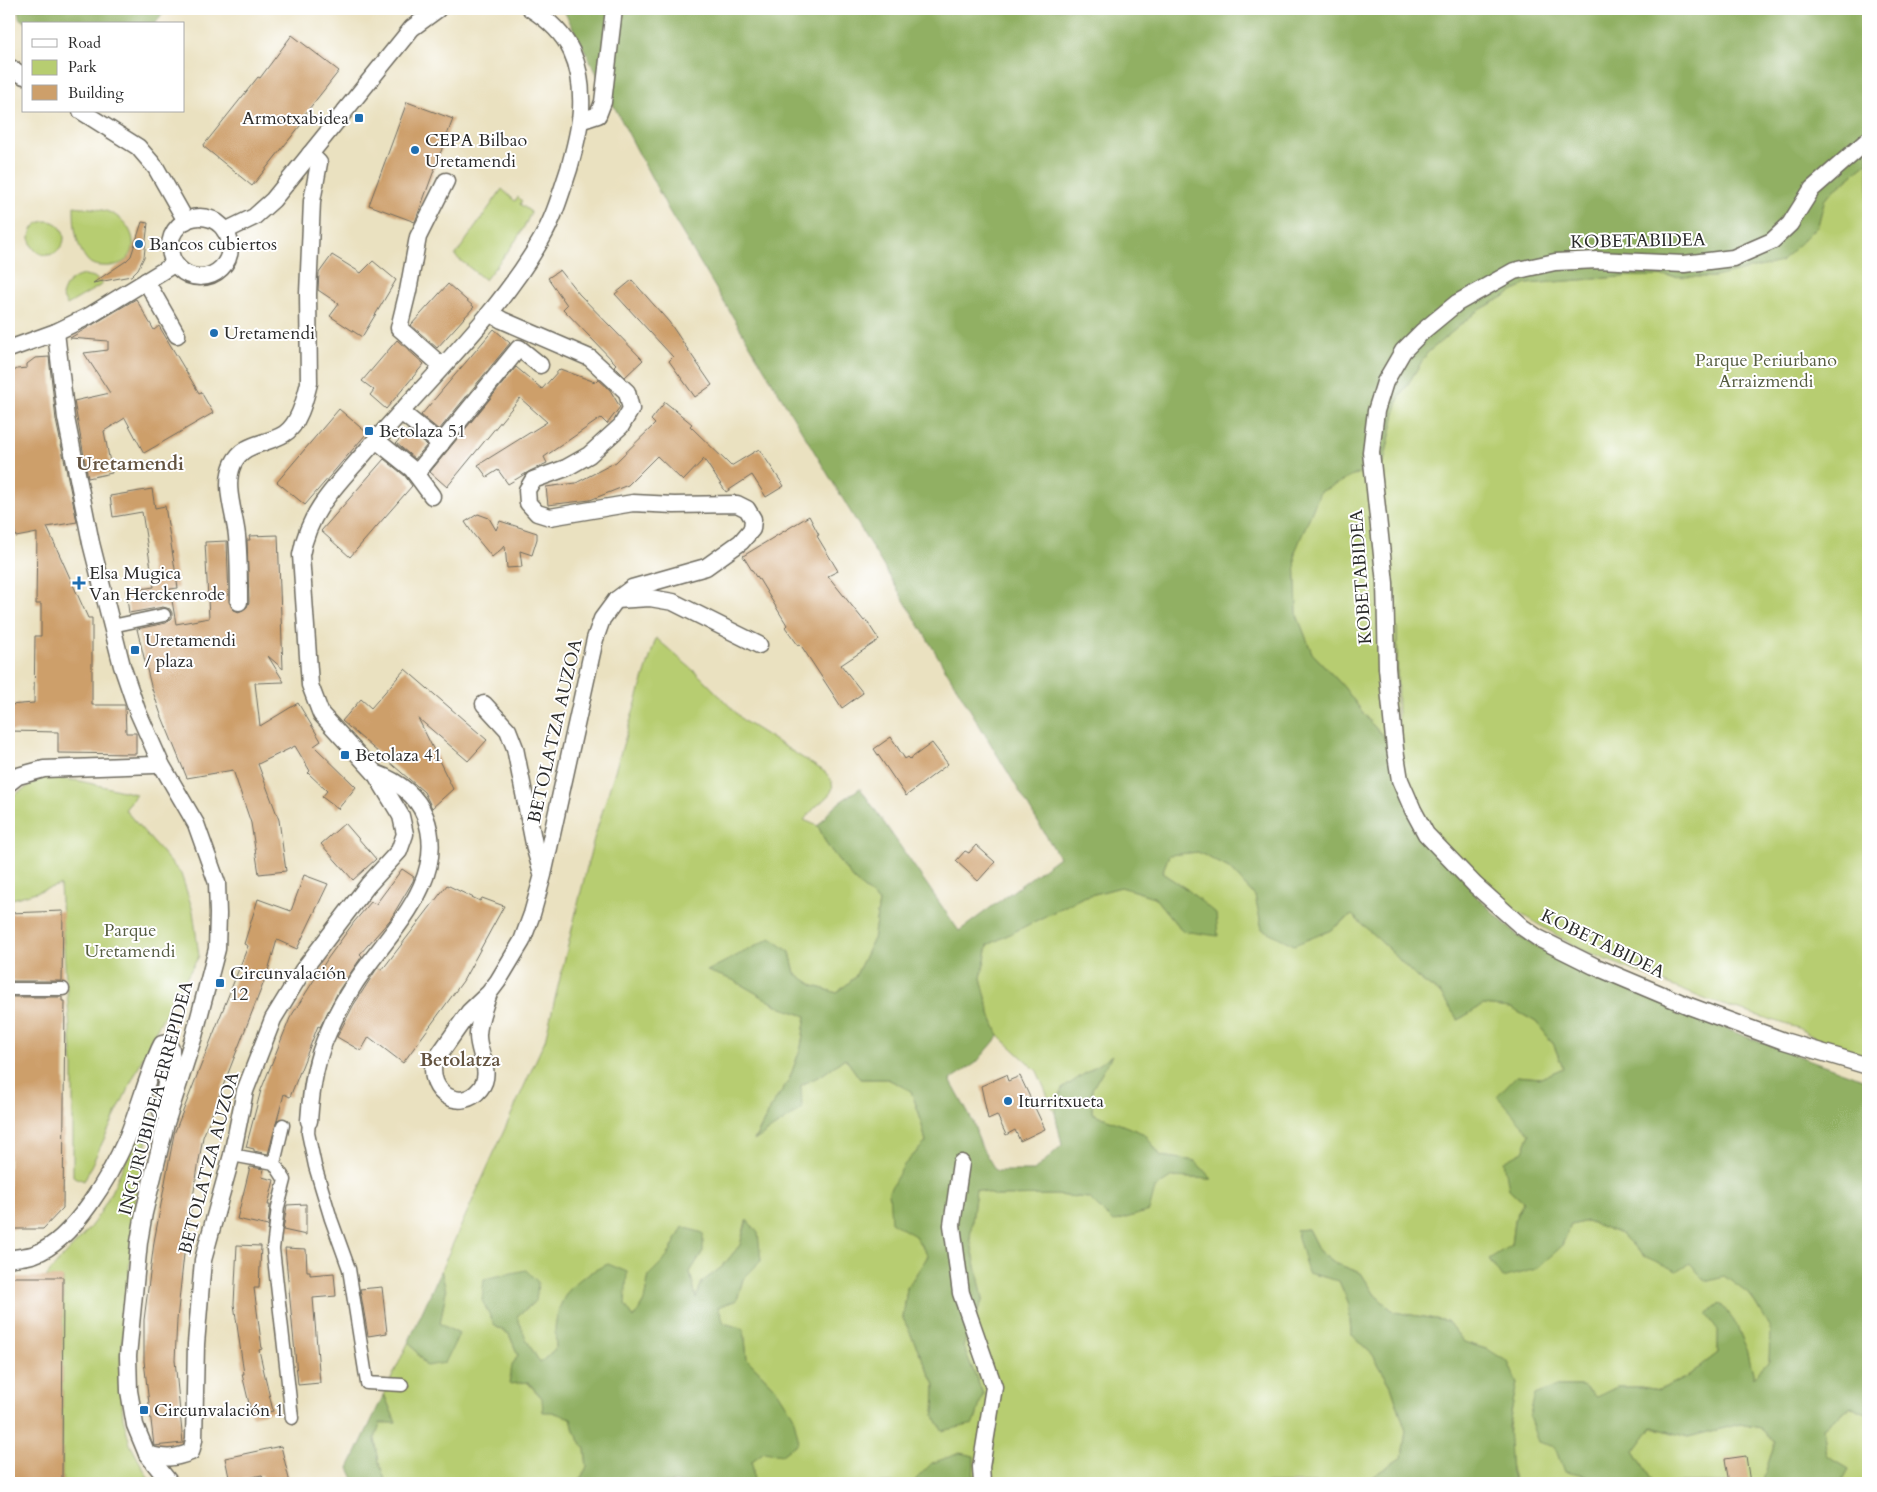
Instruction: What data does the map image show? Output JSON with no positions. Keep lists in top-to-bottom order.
{
  "streets": {
    "street": ["KOBETABIDEA", "BETOLATZA AUZOA", "INGURUBIDEA ERREPIDEA"]
  },
  "crossings": [
    ["BETOLATZA AUZOA", "INGURUBIDEA ERREPIDEA"]
  ],
  "districts": ["Uretamendi", "Betolatza"],
  "parks": ["Parque Periurbano Arraizmendi", "Parque Uretamendi"],
  "places": {
    "transit": [
      "Armotxabidea",
      "Betolaza 51",
      "Uretamendi / plaza",
      "Betolaza 41",
      "Circunvalación 12",
      "Circunvalación 1"
    ],
    "other": [
      "CEPA Bilbao Uretamendi",
      "Bancos cubiertos",
      "Uretamendi",
      "Iturritxueta"
    ],
    "health": ["Elsa Mugica Van Herckenrode"]
  },
  "legend": ["Road", "Park", "Building"]
}
